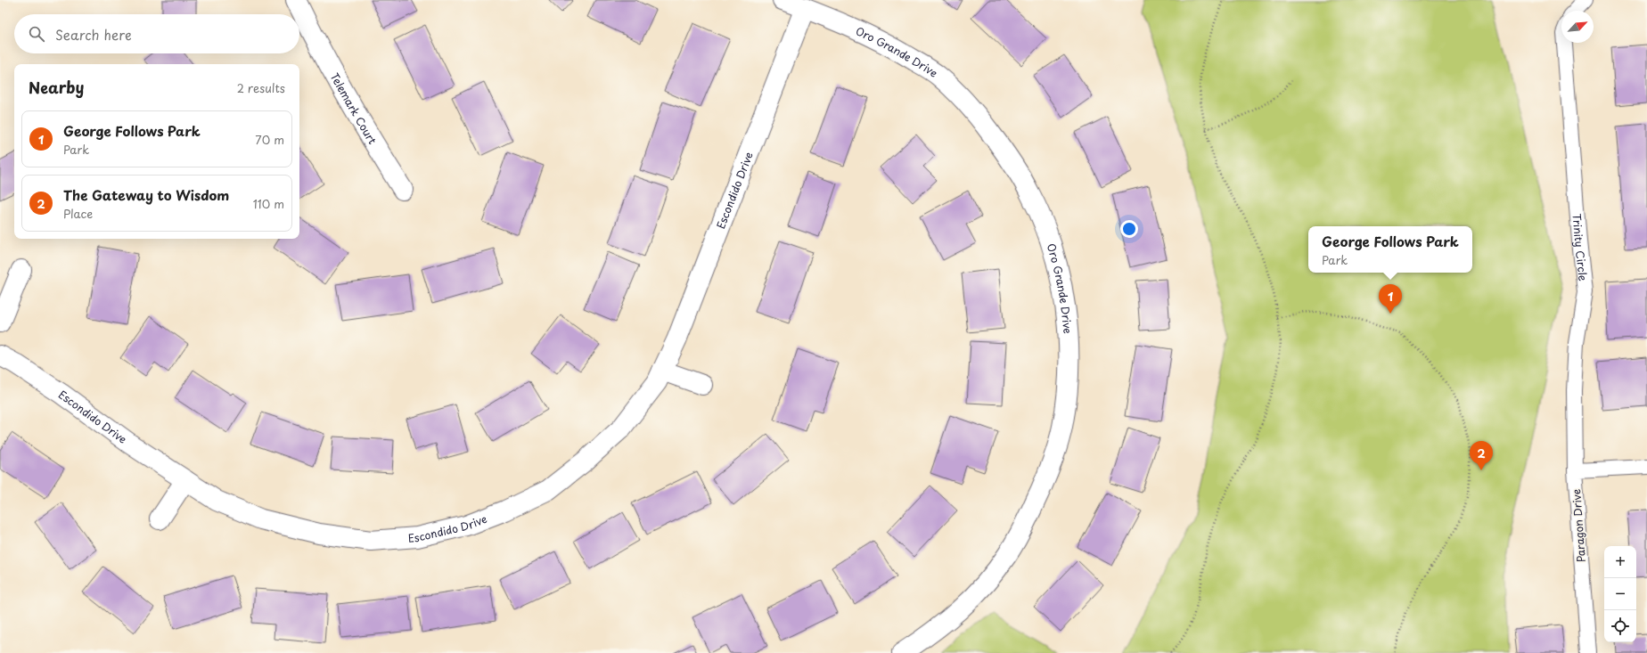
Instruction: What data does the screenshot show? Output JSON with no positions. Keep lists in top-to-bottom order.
{
  "streets": {
    "street": ["Oro Grande Drive", "Telemark Court", "Escondido Drive"],
    "lane": ["Trinity Circle", "Paragon Drive"]
  },
  "crossings": [
    ["Oro Grande Drive", "Escondido Drive"],
    ["Trinity Circle", "Paragon Drive"]
  ],
  "north": "top right",
  "page": {
    "search": "Search here",
    "heading": ["Nearby", "2 results"],
    "list": [
      {
        "mark": "1",
        "name": "George Follows Park",
        "note": "Park",
        "value": "70 m"
      },
      {
        "mark": "2",
        "name": "The Gateway to Wisdom",
        "note": "Place",
        "value": "110 m"
      }
    ],
    "popup": ["George Follows Park", "Park"],
    "pins": ["1", "2"],
    "map_buttons": ["+", "−"]
  }
}
